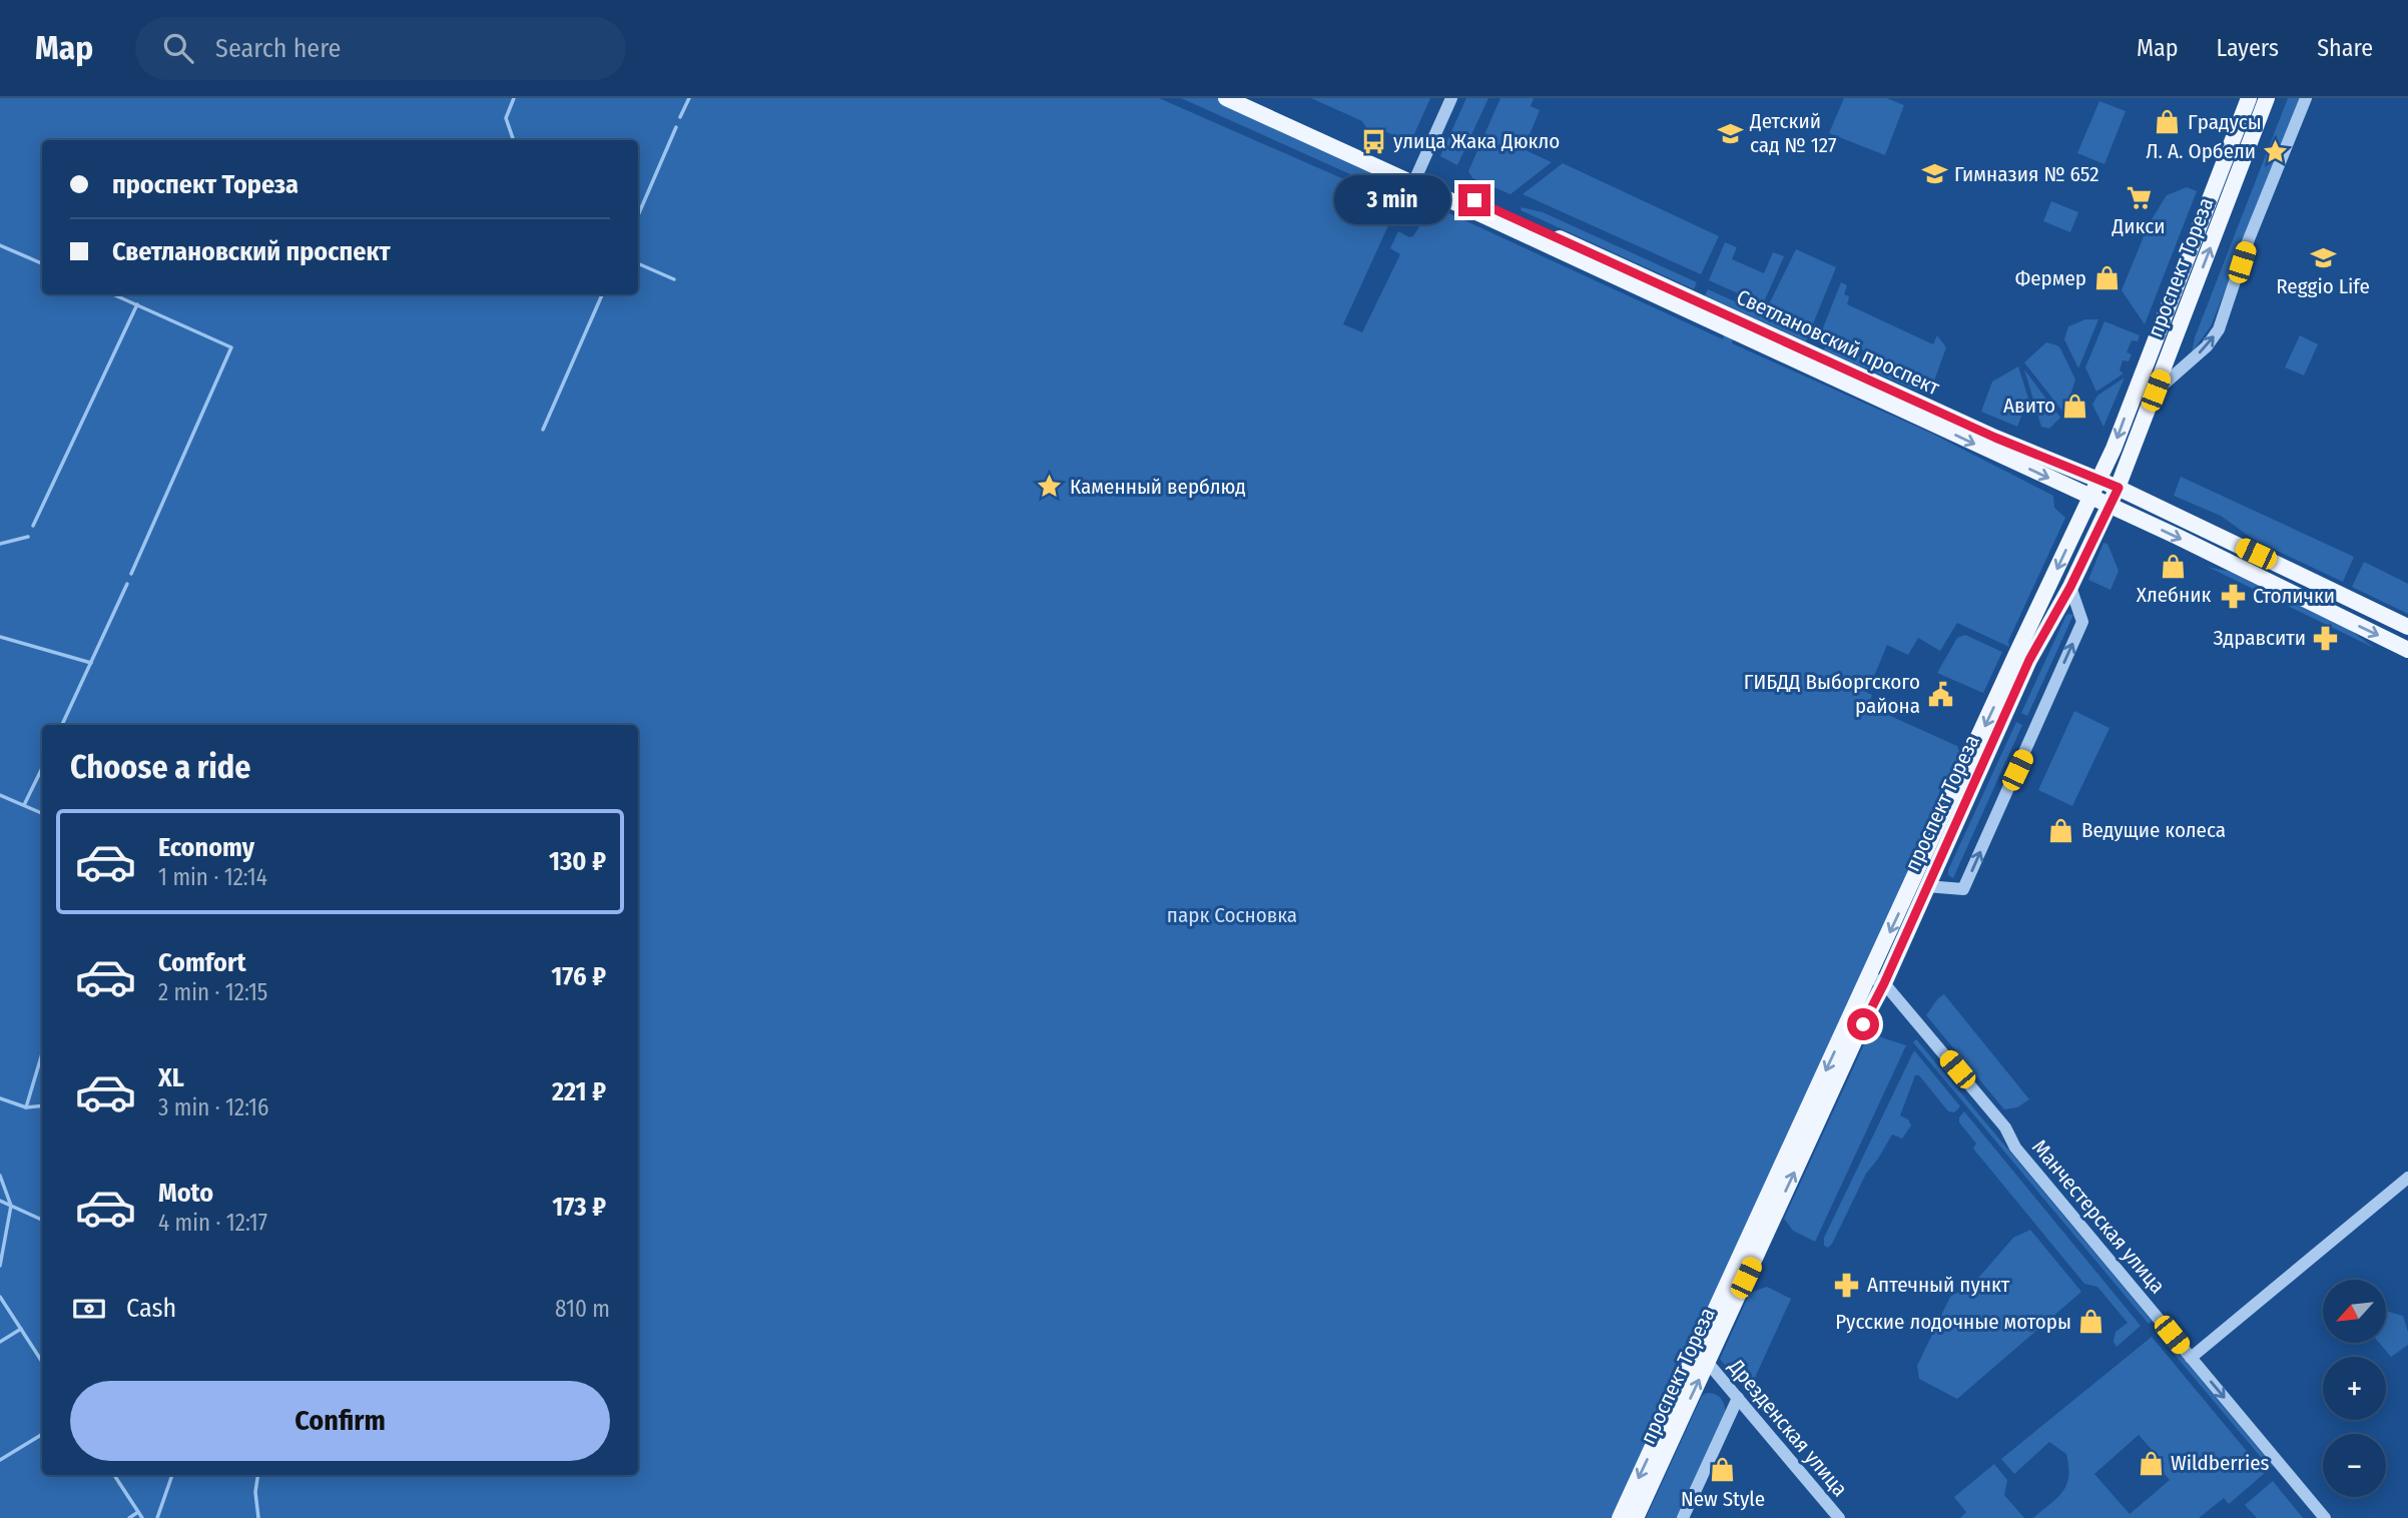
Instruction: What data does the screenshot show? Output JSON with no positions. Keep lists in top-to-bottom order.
{
  "streets": {
    "main road": ["проспект Тореза", "Светлановский проспект"],
    "street": ["Манчестерская улица", "Дрезденская улица"]
  },
  "crossings": [
    ["проспект Тореза", "Светлановский проспект"],
    ["проспект Тореза", "Манчестерская улица"],
    ["проспект Тореза", "Дрезденская улица"]
  ],
  "parks": ["парк Сосновка"],
  "places": {
    "shop": [
      "Градусы",
      "Фермер",
      "Авито",
      "Хлебник",
      "Ведущие колеса",
      "Русские лодочные моторы",
      "Wildberries",
      "New Style"
    ],
    "school or university": ["Детский сад № 127", "Гимназия № 652", "Reggio Life"],
    "bus stop": ["улица Жака Дюкло"],
    "place": ["Л. А. Орбели", "Каменный верблюд"],
    "supermarket": ["Дикси"],
    "pharmacy": ["Столички", "Здравсити", "Аптечный пункт"],
    "public building": ["ГИБДД Выборгского района"]
  },
  "north": "bottom left",
  "page": {
    "header": "Map",
    "search": "Search here",
    "nav": ["Map", "Layers", "Share"],
    "banner": ["проспект Тореза", "Светлановский проспект"],
    "bubble": "3 min",
    "heading": "Choose a ride",
    "list": [
      {
        "name": "Economy",
        "note": "1 min · 12:14",
        "value": "130 ₽"
      },
      {
        "name": "Comfort",
        "note": "2 min · 12:15",
        "value": "176 ₽"
      },
      {
        "name": "XL",
        "note": "3 min · 12:16",
        "value": "221 ₽"
      },
      {
        "name": "Moto",
        "note": "4 min · 12:17",
        "value": "173 ₽"
      }
    ],
    "pay": ["Cash", "810 m"],
    "map_buttons": ["+", "−"],
    "buttons": "Confirm"
  }
}
